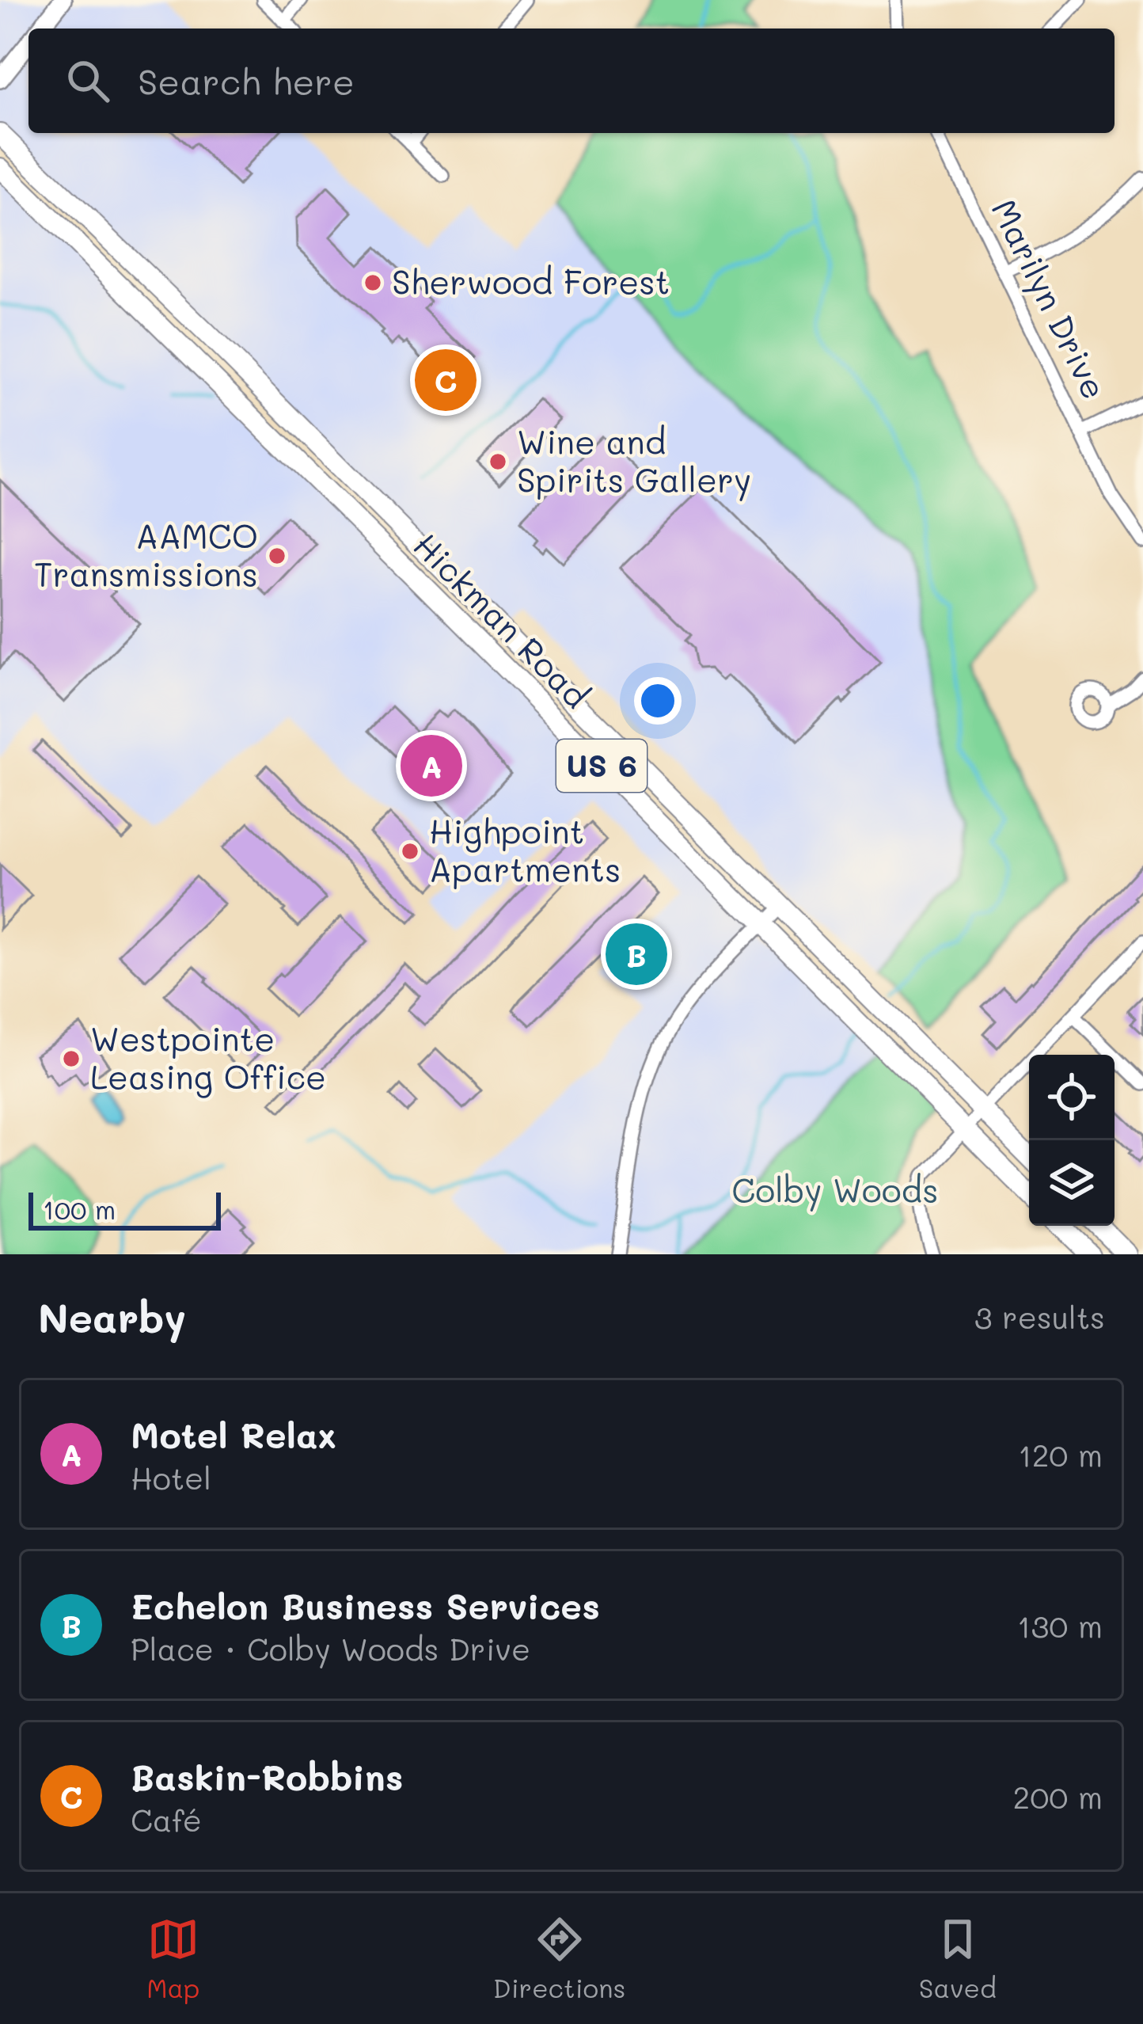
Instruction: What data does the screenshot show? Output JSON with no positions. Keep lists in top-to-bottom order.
{
  "streets": {
    "main road": ["Hickman Road", "US 6"],
    "street": ["Marilyn Drive"]
  },
  "parks": ["Colby Woods"],
  "places": [
    "Sherwood Forest",
    "Wine and Spirits Gallery",
    "AAMCO Transmissions",
    "Highpoint Apartments",
    "Westpointe Leasing Office"
  ],
  "scale_bar": "100 m",
  "page": {
    "search": "Search here",
    "pins": ["C", "A", "B"],
    "scale": "100 m",
    "heading": ["Nearby", "3 results"],
    "list": [
      {
        "mark": "A",
        "name": "Motel Relax",
        "note": "Hotel",
        "value": "120 m"
      },
      {
        "mark": "B",
        "name": "Echelon Business Services",
        "note": "Place · Colby Woods Drive",
        "value": "130 m"
      },
      {
        "mark": "C",
        "name": "Baskin-Robbins",
        "note": "Café",
        "value": "200 m"
      }
    ],
    "nav": ["Map", "Directions", "Saved"]
  }
}
